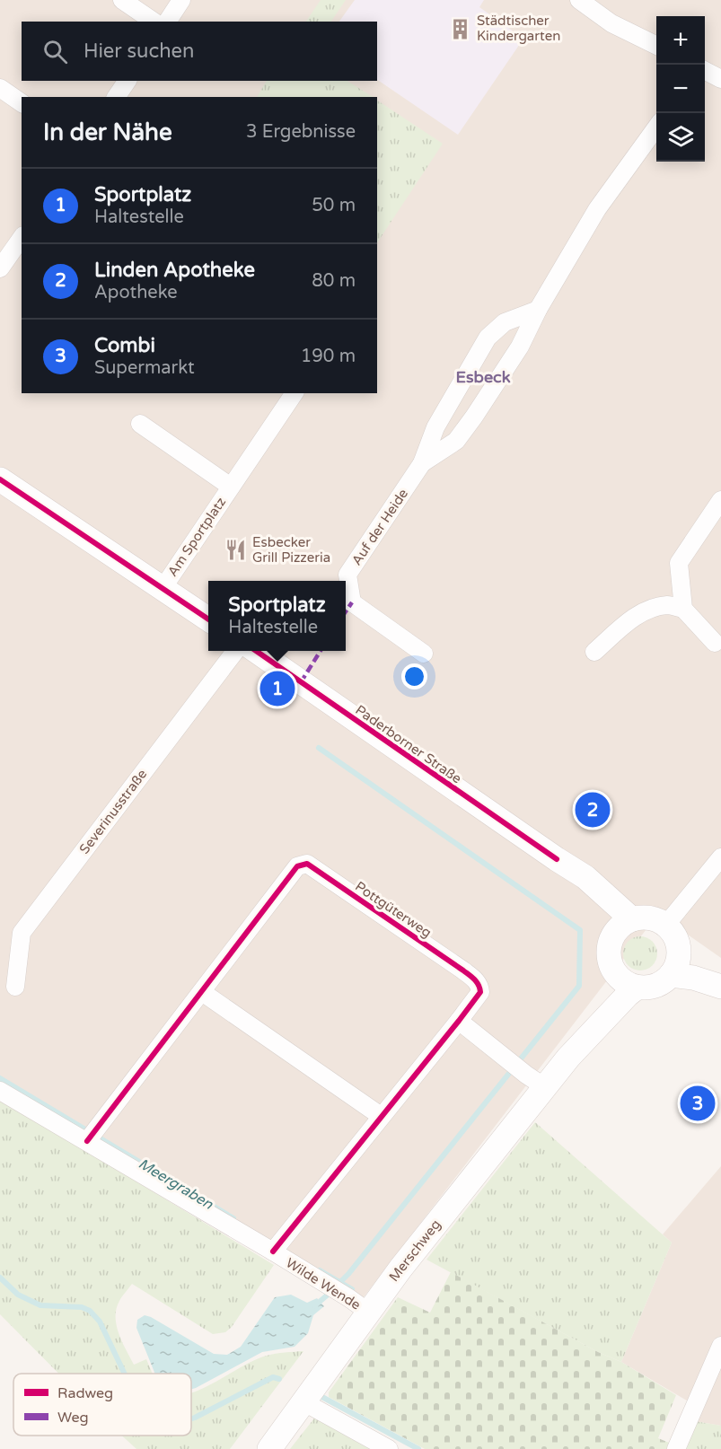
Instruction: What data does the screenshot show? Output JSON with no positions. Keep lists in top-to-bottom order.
{
  "streets": {
    "main road": ["Paderborner Straße", "Merschweg"],
    "street": [
      "Auf der Heide",
      "Am Sportplatz",
      "Severinusstraße",
      "Pottgüterweg",
      "Wilde Wende"
    ]
  },
  "crossings": [
    ["Paderborner Straße", "Merschweg"],
    ["Pottgüterweg", "Wilde Wende"],
    ["Merschweg", "Wilde Wende"]
  ],
  "districts": ["Esbeck"],
  "water": ["Meergraben"],
  "places": {
    "building": ["Städtischer Kindergarten"],
    "restaurant": ["Esbecker Grill Pizzeria"]
  },
  "legend": ["Radweg", "Weg"],
  "page": {
    "map_buttons": ["+", "−"],
    "search": "Hier suchen",
    "heading": ["In der Nähe", "3 Ergebnisse"],
    "list": [
      {
        "mark": "1",
        "name": "Sportplatz",
        "note": "Haltestelle",
        "value": "50 m"
      },
      {
        "mark": "2",
        "name": "Linden Apotheke",
        "note": "Apotheke",
        "value": "80 m"
      },
      {
        "mark": "3",
        "name": "Combi",
        "note": "Supermarkt",
        "value": "190 m"
      }
    ],
    "popup": ["Sportplatz", "Haltestelle"],
    "pins": ["1", "2", "3"]
  }
}
